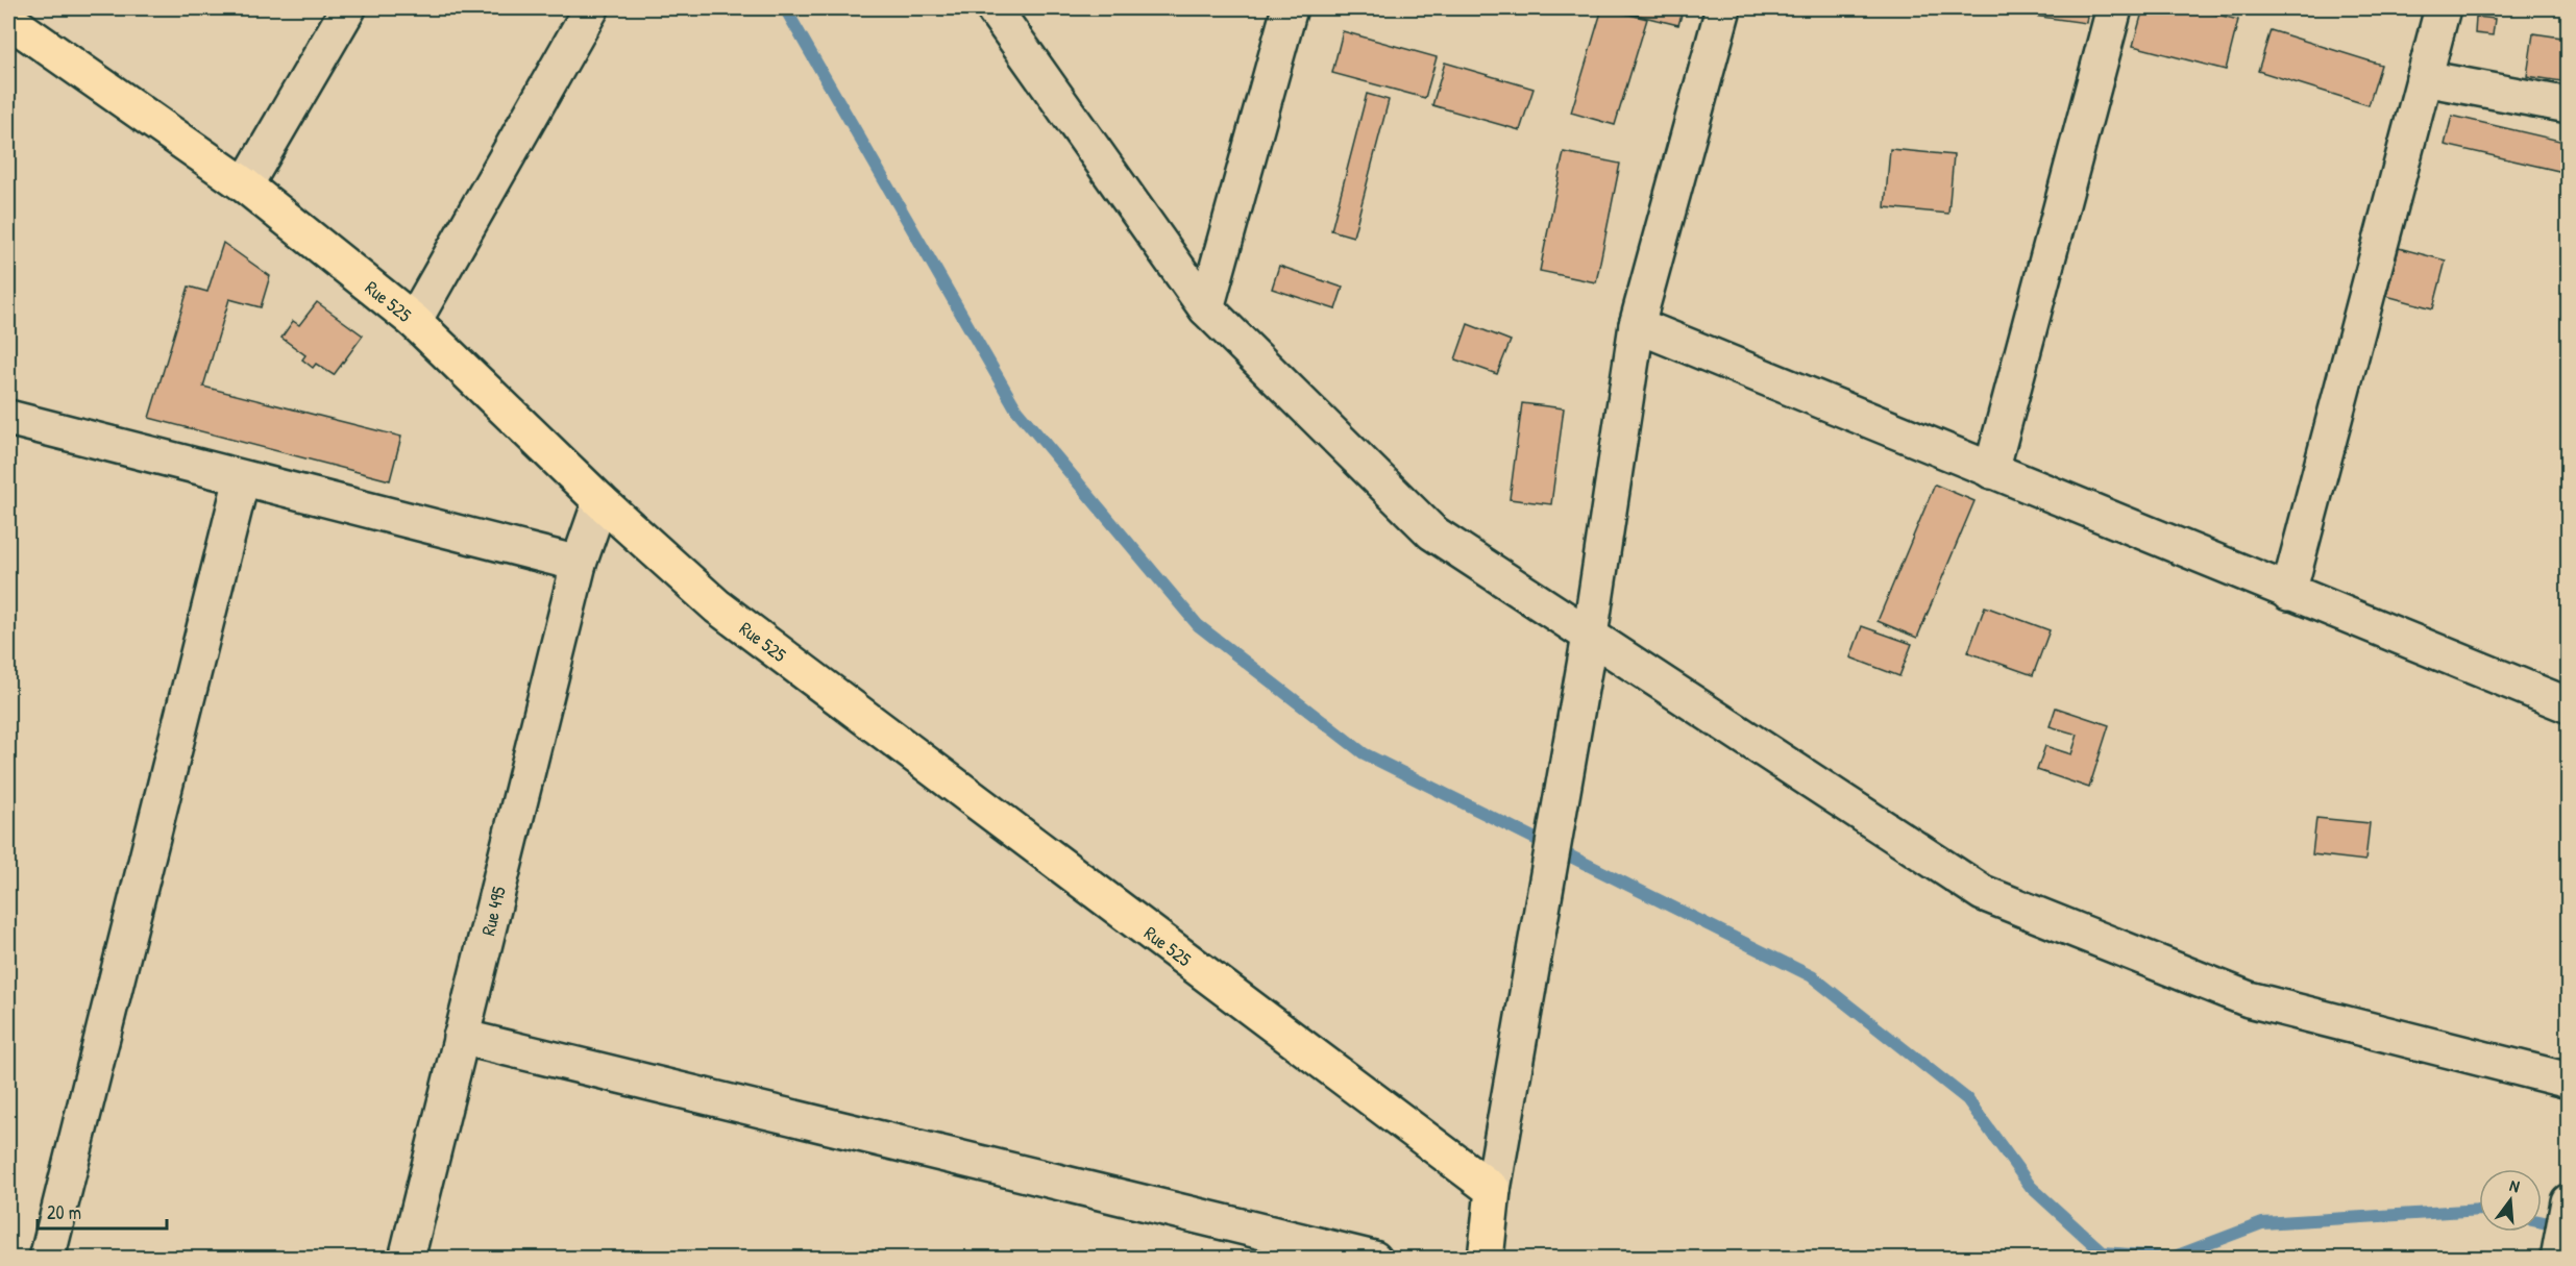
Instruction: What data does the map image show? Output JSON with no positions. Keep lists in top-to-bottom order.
{
  "streets": {
    "main road": ["Rue 525"],
    "street": ["Rue 495"]
  },
  "crossings": [
    ["Rue 525", "Rue 495"]
  ],
  "scale_bar": "20 m",
  "north": "top"
}
